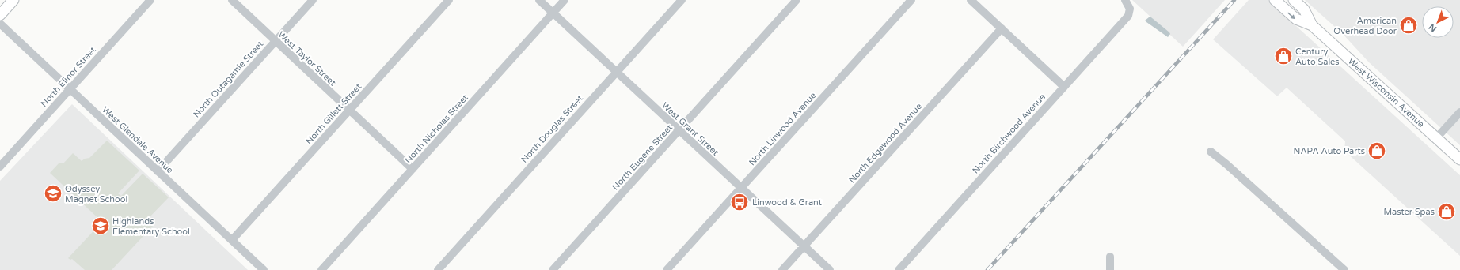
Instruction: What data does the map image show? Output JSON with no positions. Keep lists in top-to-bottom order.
{
  "streets": {
    "main road": ["West Wisconsin Avenue"],
    "street": [
      "West Taylor Street",
      "North Elinor Street",
      "North Outagamie Street",
      "North Gillett Street",
      "North Nicholas Street",
      "North Douglas Street",
      "West Grant Street",
      "North Linwood Avenue",
      "North Birchwood Avenue",
      "West Glendale Avenue",
      "North Edgewood Avenue",
      "North Eugene Street"
    ]
  },
  "crossings": [
    ["West Taylor Street", "North Outagamie Street"],
    ["West Taylor Street", "North Gillett Street"],
    ["West Taylor Street", "North Nicholas Street"],
    ["North Elinor Street", "West Glendale Avenue"],
    ["North Outagamie Street", "West Glendale Avenue"],
    ["North Gillett Street", "West Glendale Avenue"],
    ["North Nicholas Street", "West Grant Street"],
    ["North Douglas Street", "West Grant Street"],
    ["West Grant Street", "North Linwood Avenue"],
    ["West Grant Street", "North Edgewood Avenue"],
    ["West Grant Street", "North Eugene Street"]
  ],
  "places": {
    "shop": [
      "American Overhead Door",
      "Century Auto Sales",
      "NAPA Auto Parts",
      "Master Spas"
    ],
    "school or university": ["Odyssey Magnet School", "Highlands Elementary School"],
    "bus stop": ["Linwood & Grant"]
  },
  "north": "bottom left"
}
